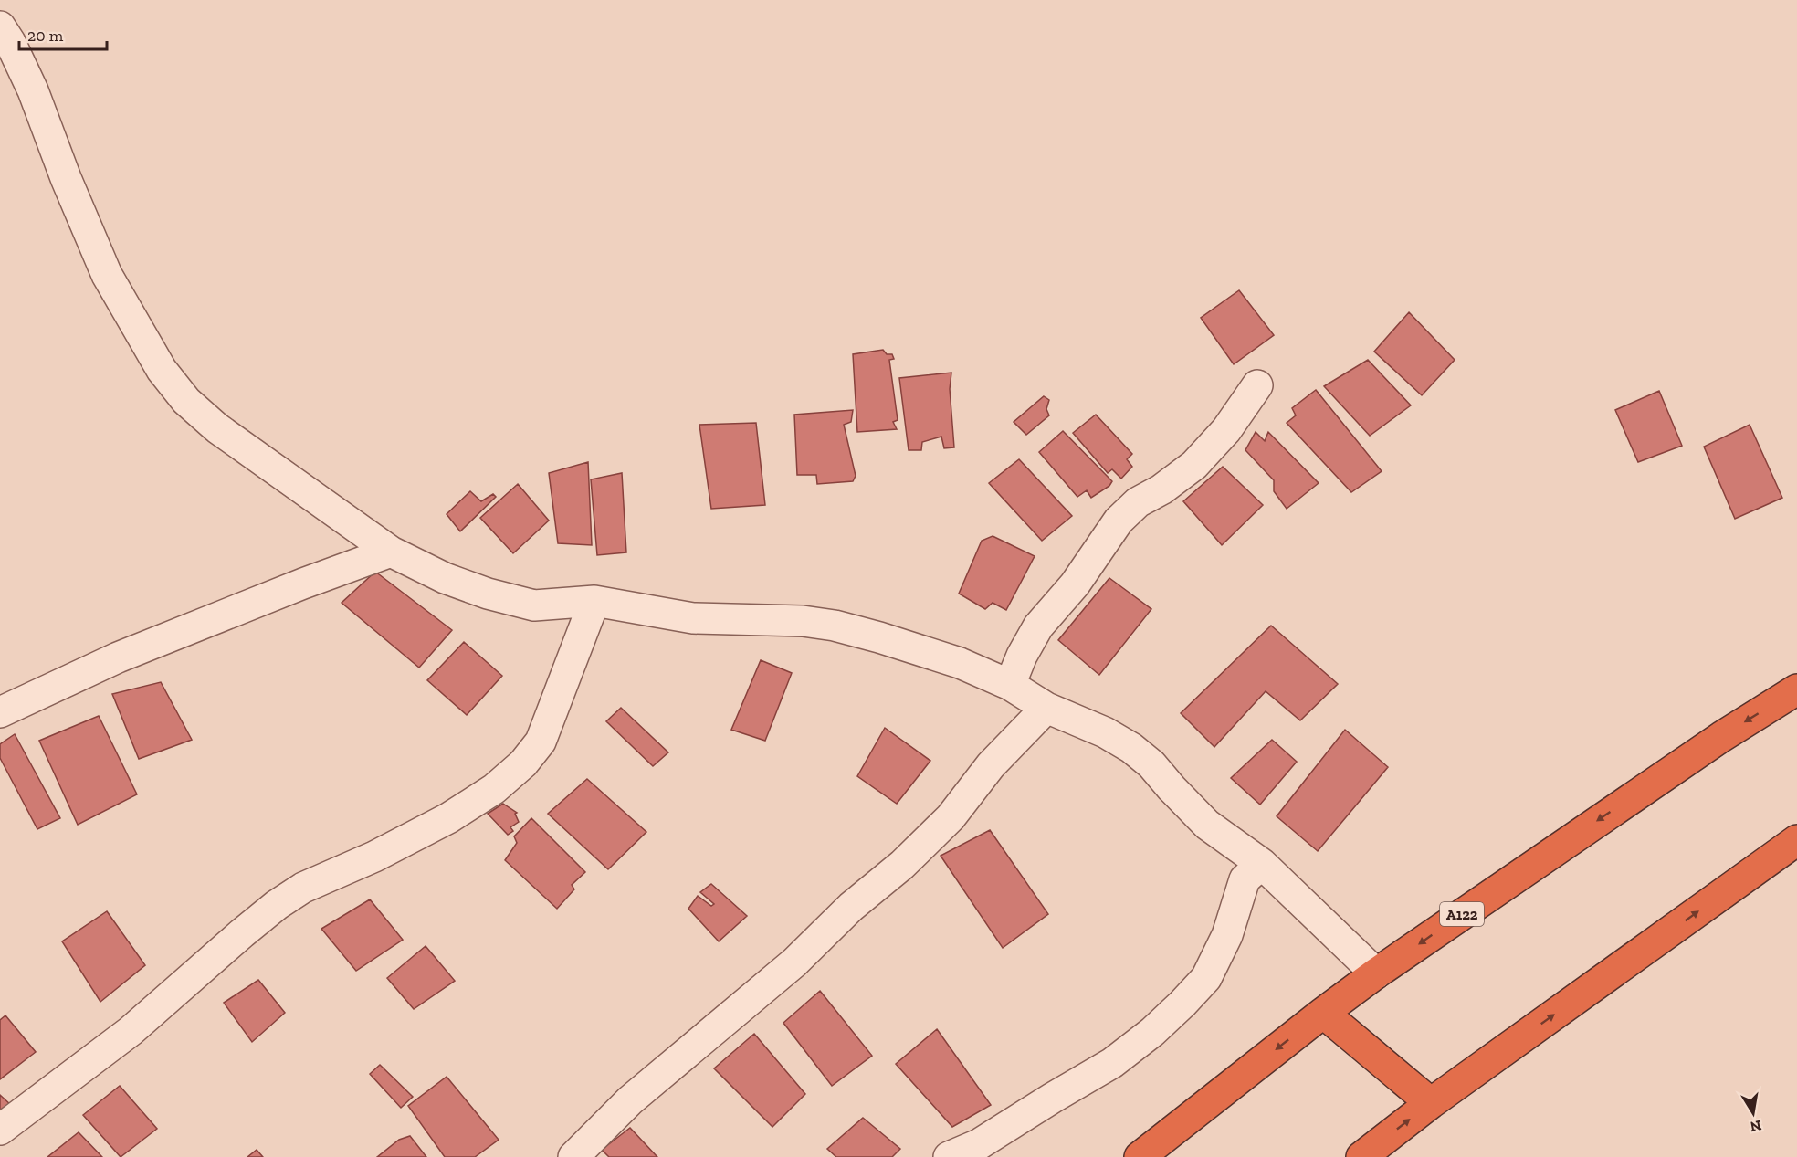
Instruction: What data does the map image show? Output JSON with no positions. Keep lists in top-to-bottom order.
{
  "streets": {
    "highway": ["A122"]
  },
  "scale_bar": "20 m",
  "north": "bottom"
}
